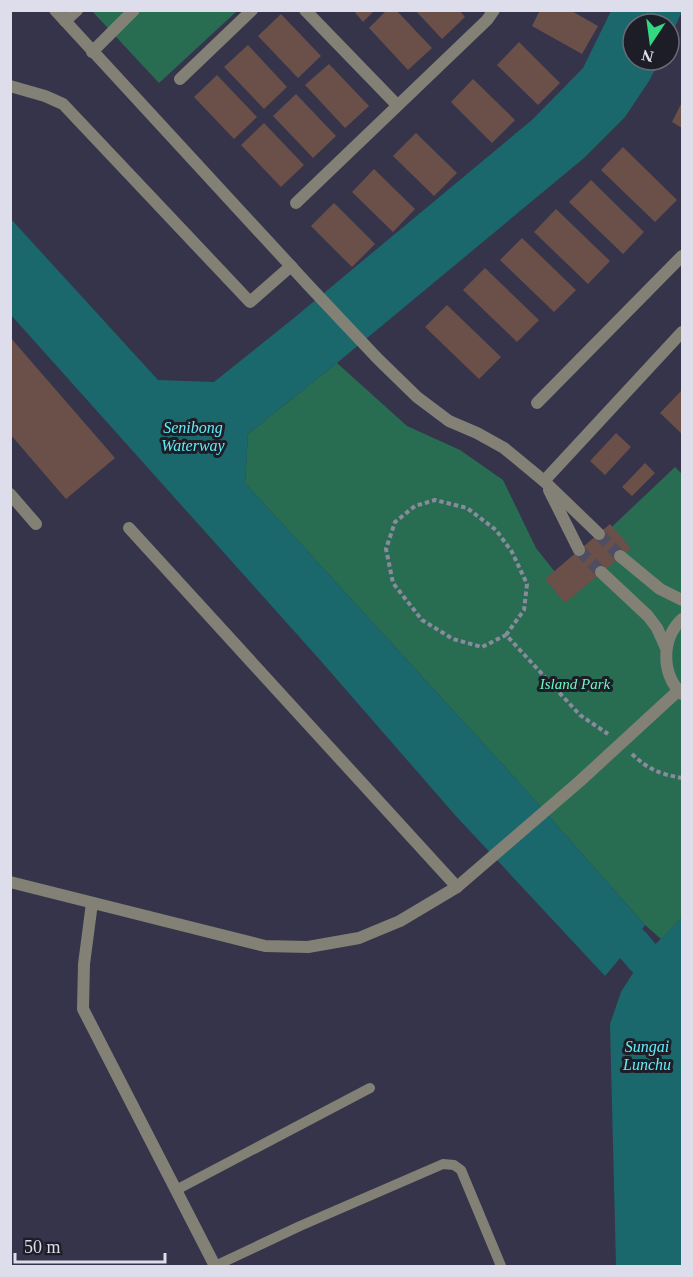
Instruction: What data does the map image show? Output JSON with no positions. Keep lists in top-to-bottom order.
{
  "water": ["Senibong Waterway", "Sungai Lunchu"],
  "parks": ["Island Park"],
  "scale_bar": "50 m",
  "north": "bottom"
}
